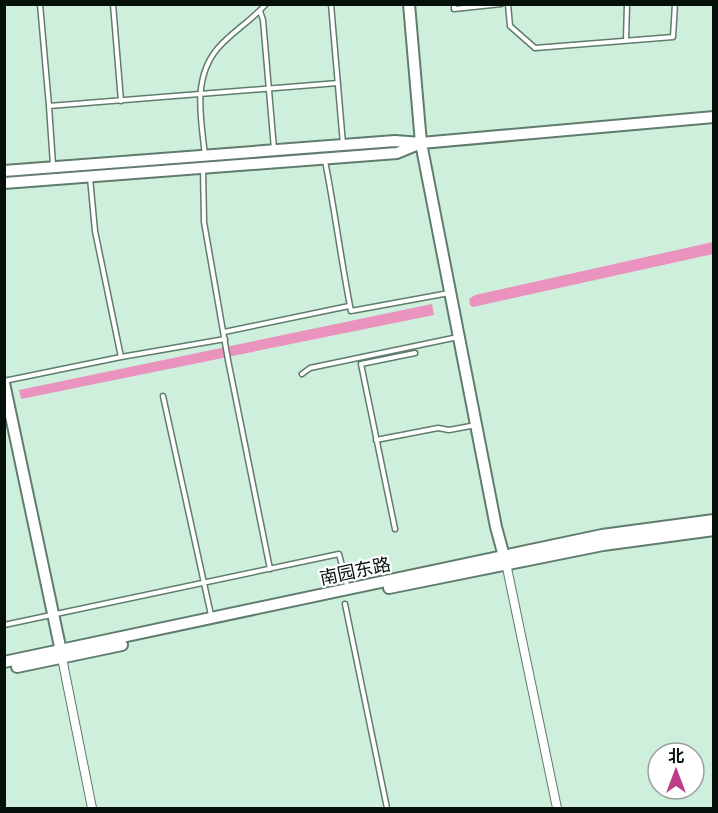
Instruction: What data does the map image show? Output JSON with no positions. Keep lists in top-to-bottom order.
{
  "streets": {
    "street": ["南园东路"]
  },
  "north": "top"
}
